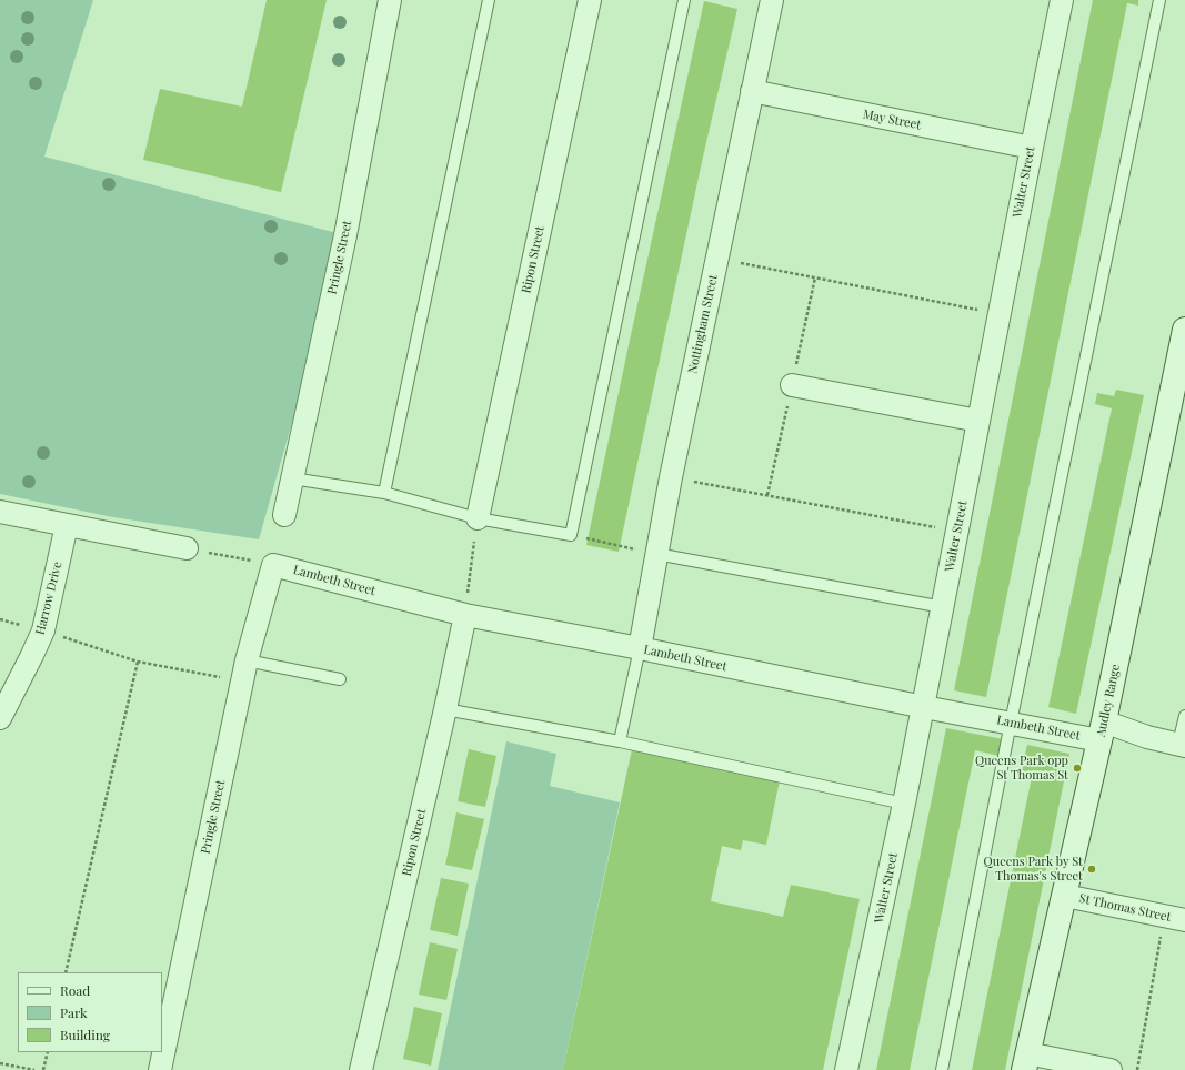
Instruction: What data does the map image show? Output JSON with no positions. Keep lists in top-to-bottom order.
{
  "streets": {
    "street": [
      "May Street",
      "Walter Street",
      "Pringle Street",
      "Ripon Street",
      "Nottingham Street",
      "Lambeth Street",
      "Harrow Drive",
      "Audley Range",
      "St Thomas Street"
    ]
  },
  "crossings": [
    ["May Street", "Walter Street"],
    ["May Street", "Nottingham Street"],
    ["Walter Street", "Lambeth Street"],
    ["Pringle Street", "Lambeth Street"],
    ["Ripon Street", "Lambeth Street"],
    ["Nottingham Street", "Lambeth Street"],
    ["Lambeth Street", "Audley Range"],
    ["Audley Range", "St Thomas Street"]
  ],
  "places": ["Queens Park opp St Thomas St", "Queens Park by St Thomas's Street"],
  "legend": ["Road", "Park", "Building"]
}
